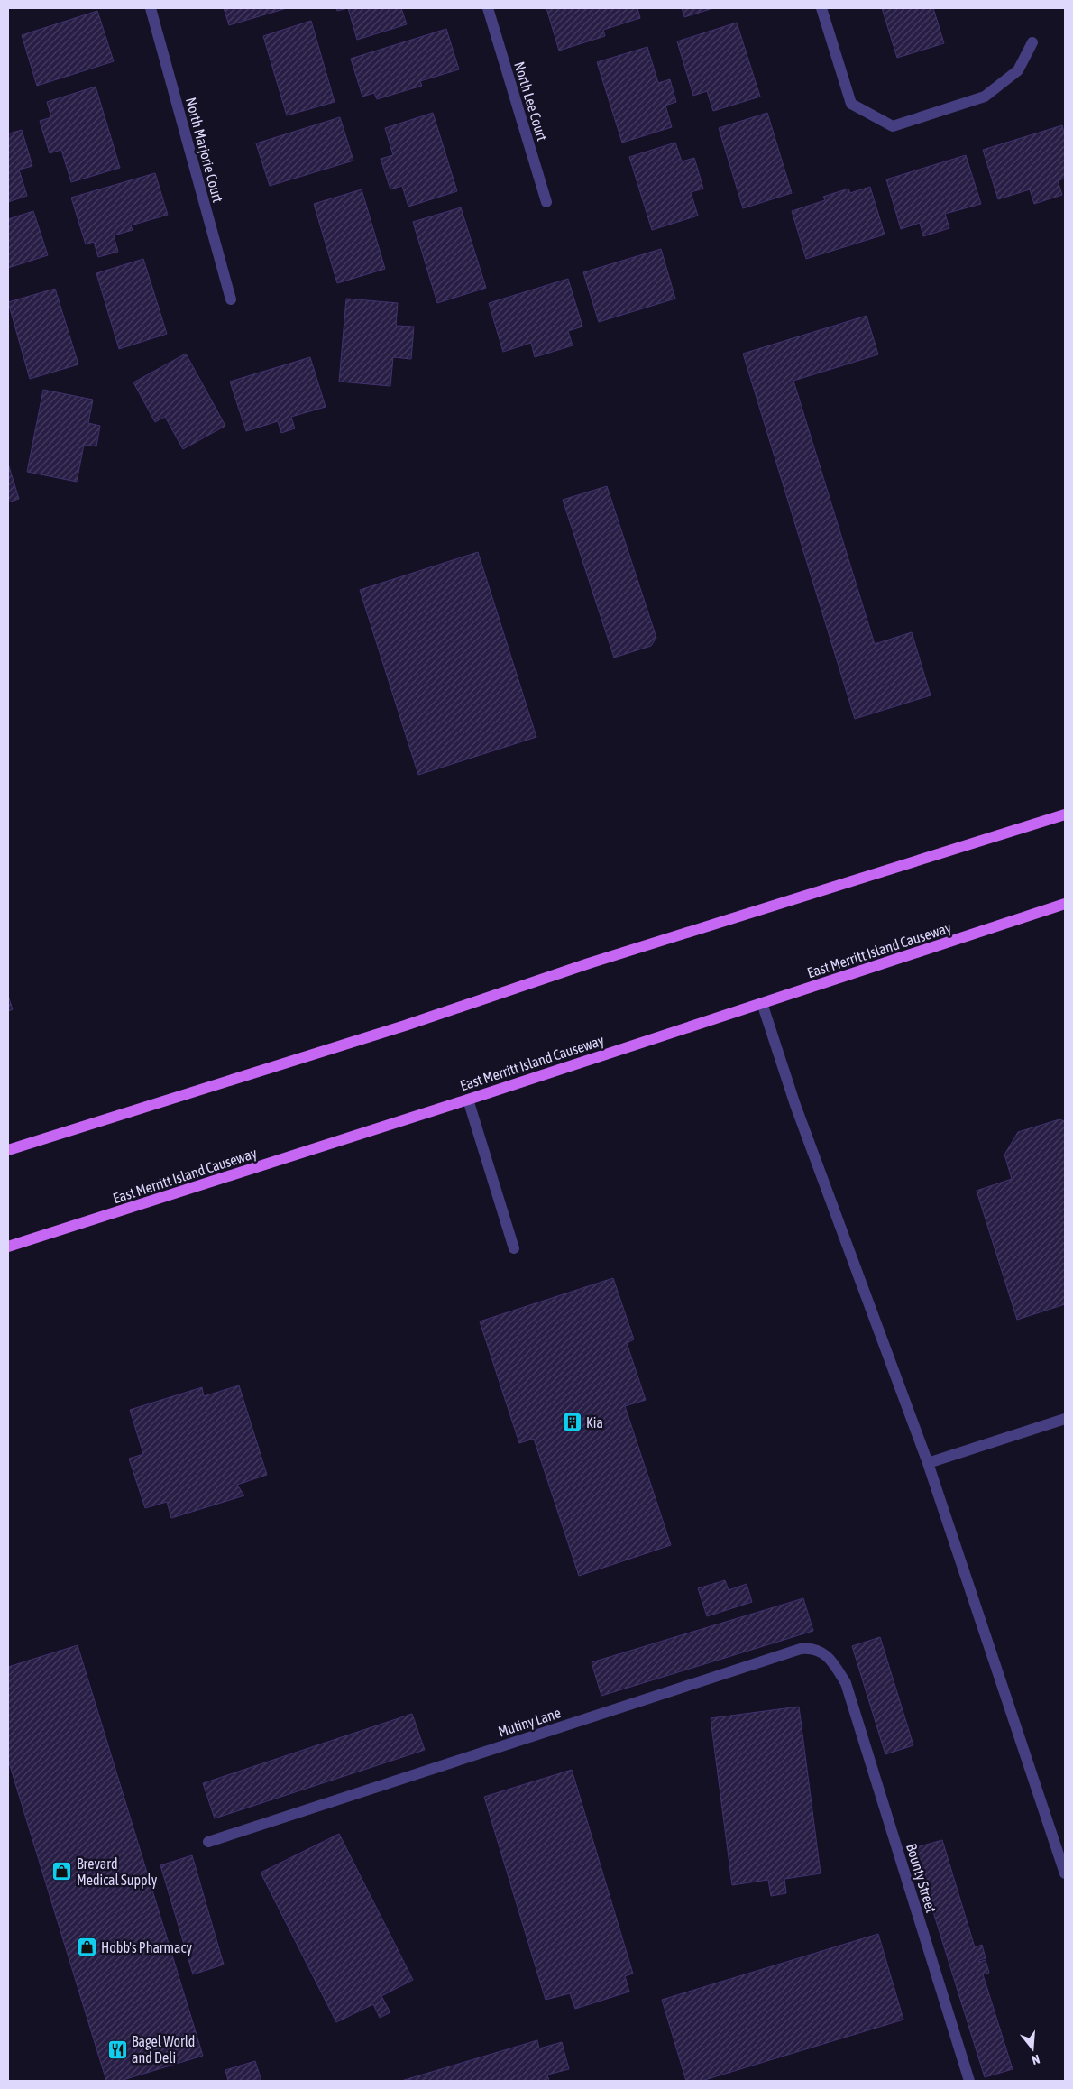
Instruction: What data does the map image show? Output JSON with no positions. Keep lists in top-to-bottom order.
{
  "streets": {
    "main road": ["East Merritt Island Causeway"],
    "street": [
      "North Lee Court",
      "North Marjorie Court",
      "Mutiny Lane",
      "Bounty Street"
    ]
  },
  "crossings": [
    ["Mutiny Lane", "Bounty Street"]
  ],
  "places": {
    "building": ["Kia"],
    "shop": ["Brevard Medical Supply", "Hobb's Pharmacy"],
    "restaurant": ["Bagel World and Deli"]
  },
  "north": "bottom"
}
